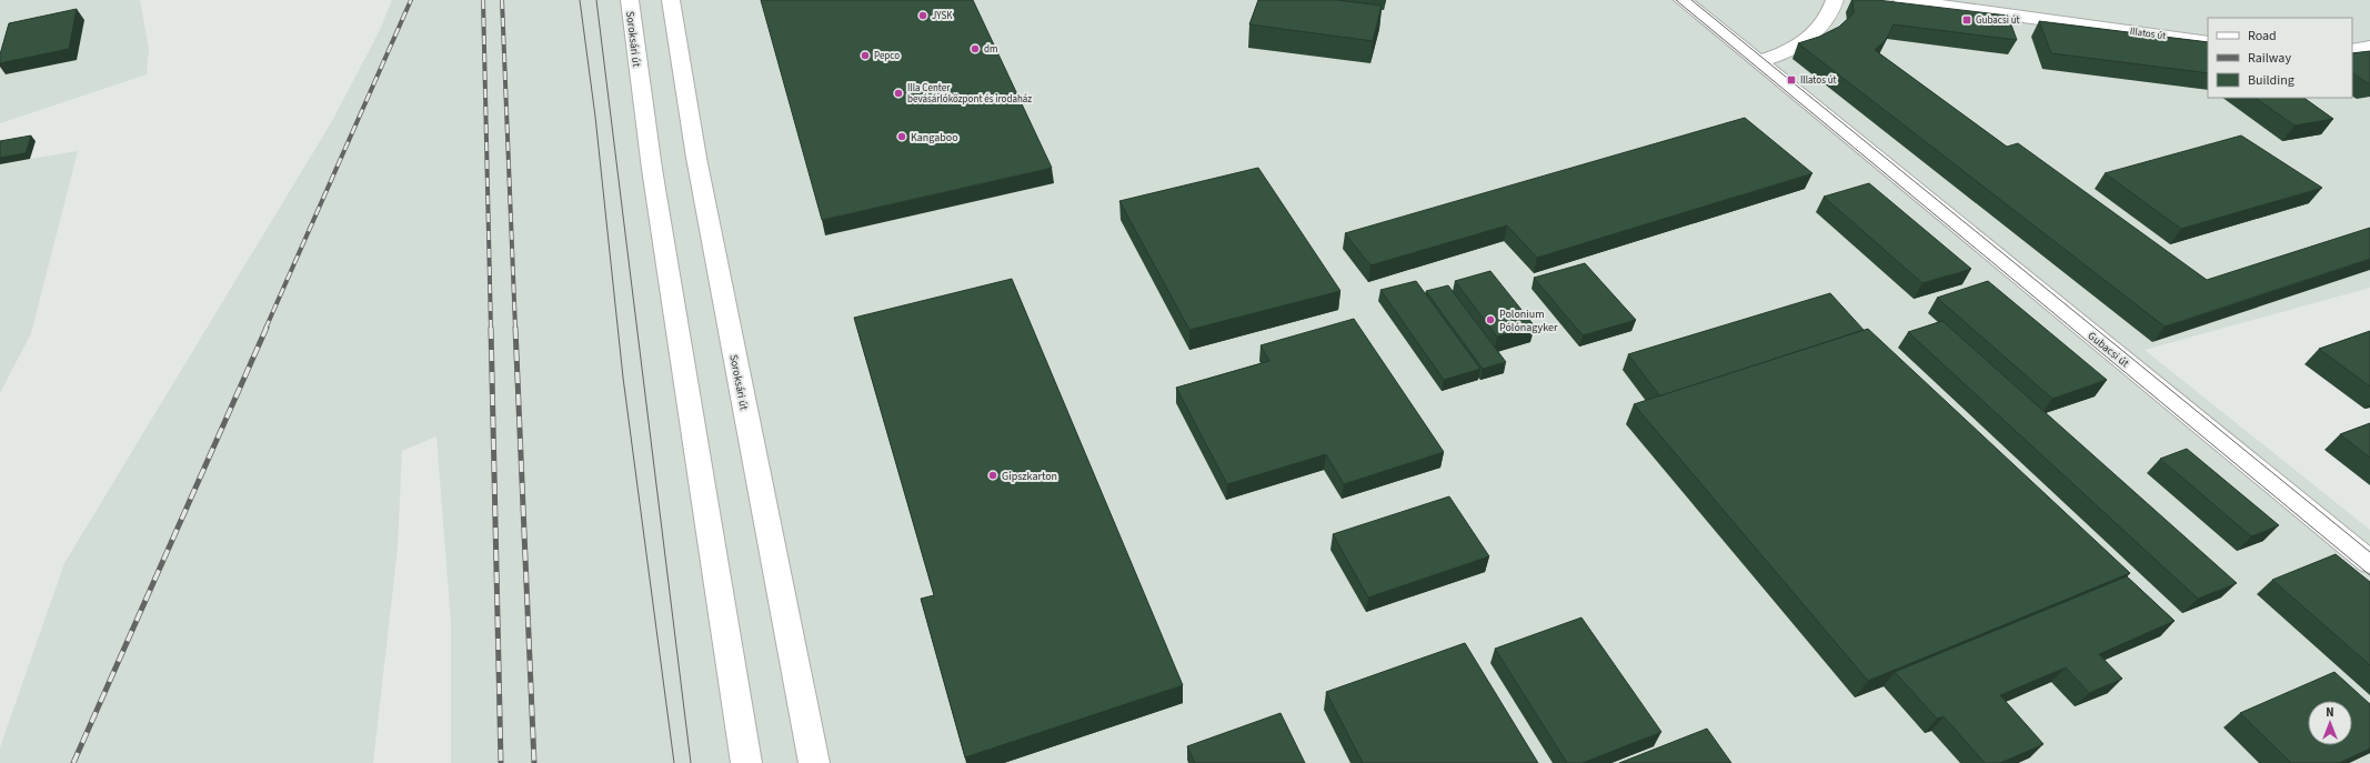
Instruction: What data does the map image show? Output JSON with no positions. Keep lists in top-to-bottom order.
{
  "streets": {
    "main road": ["Illatos út", "Soroksári út", "Gubacsi út"]
  },
  "places": {
    "other": [
      "JYSK",
      "dm",
      "Pepco",
      "Illa Center bevásárlóközpont és irodaház",
      "Kangaboo",
      "Polonium Pólónagyker",
      "Gipszkarton"
    ],
    "transit": ["Gubacsi út", "Illatos út"]
  },
  "legend": ["Road", "Railway", "Building"],
  "north": "top"
}
